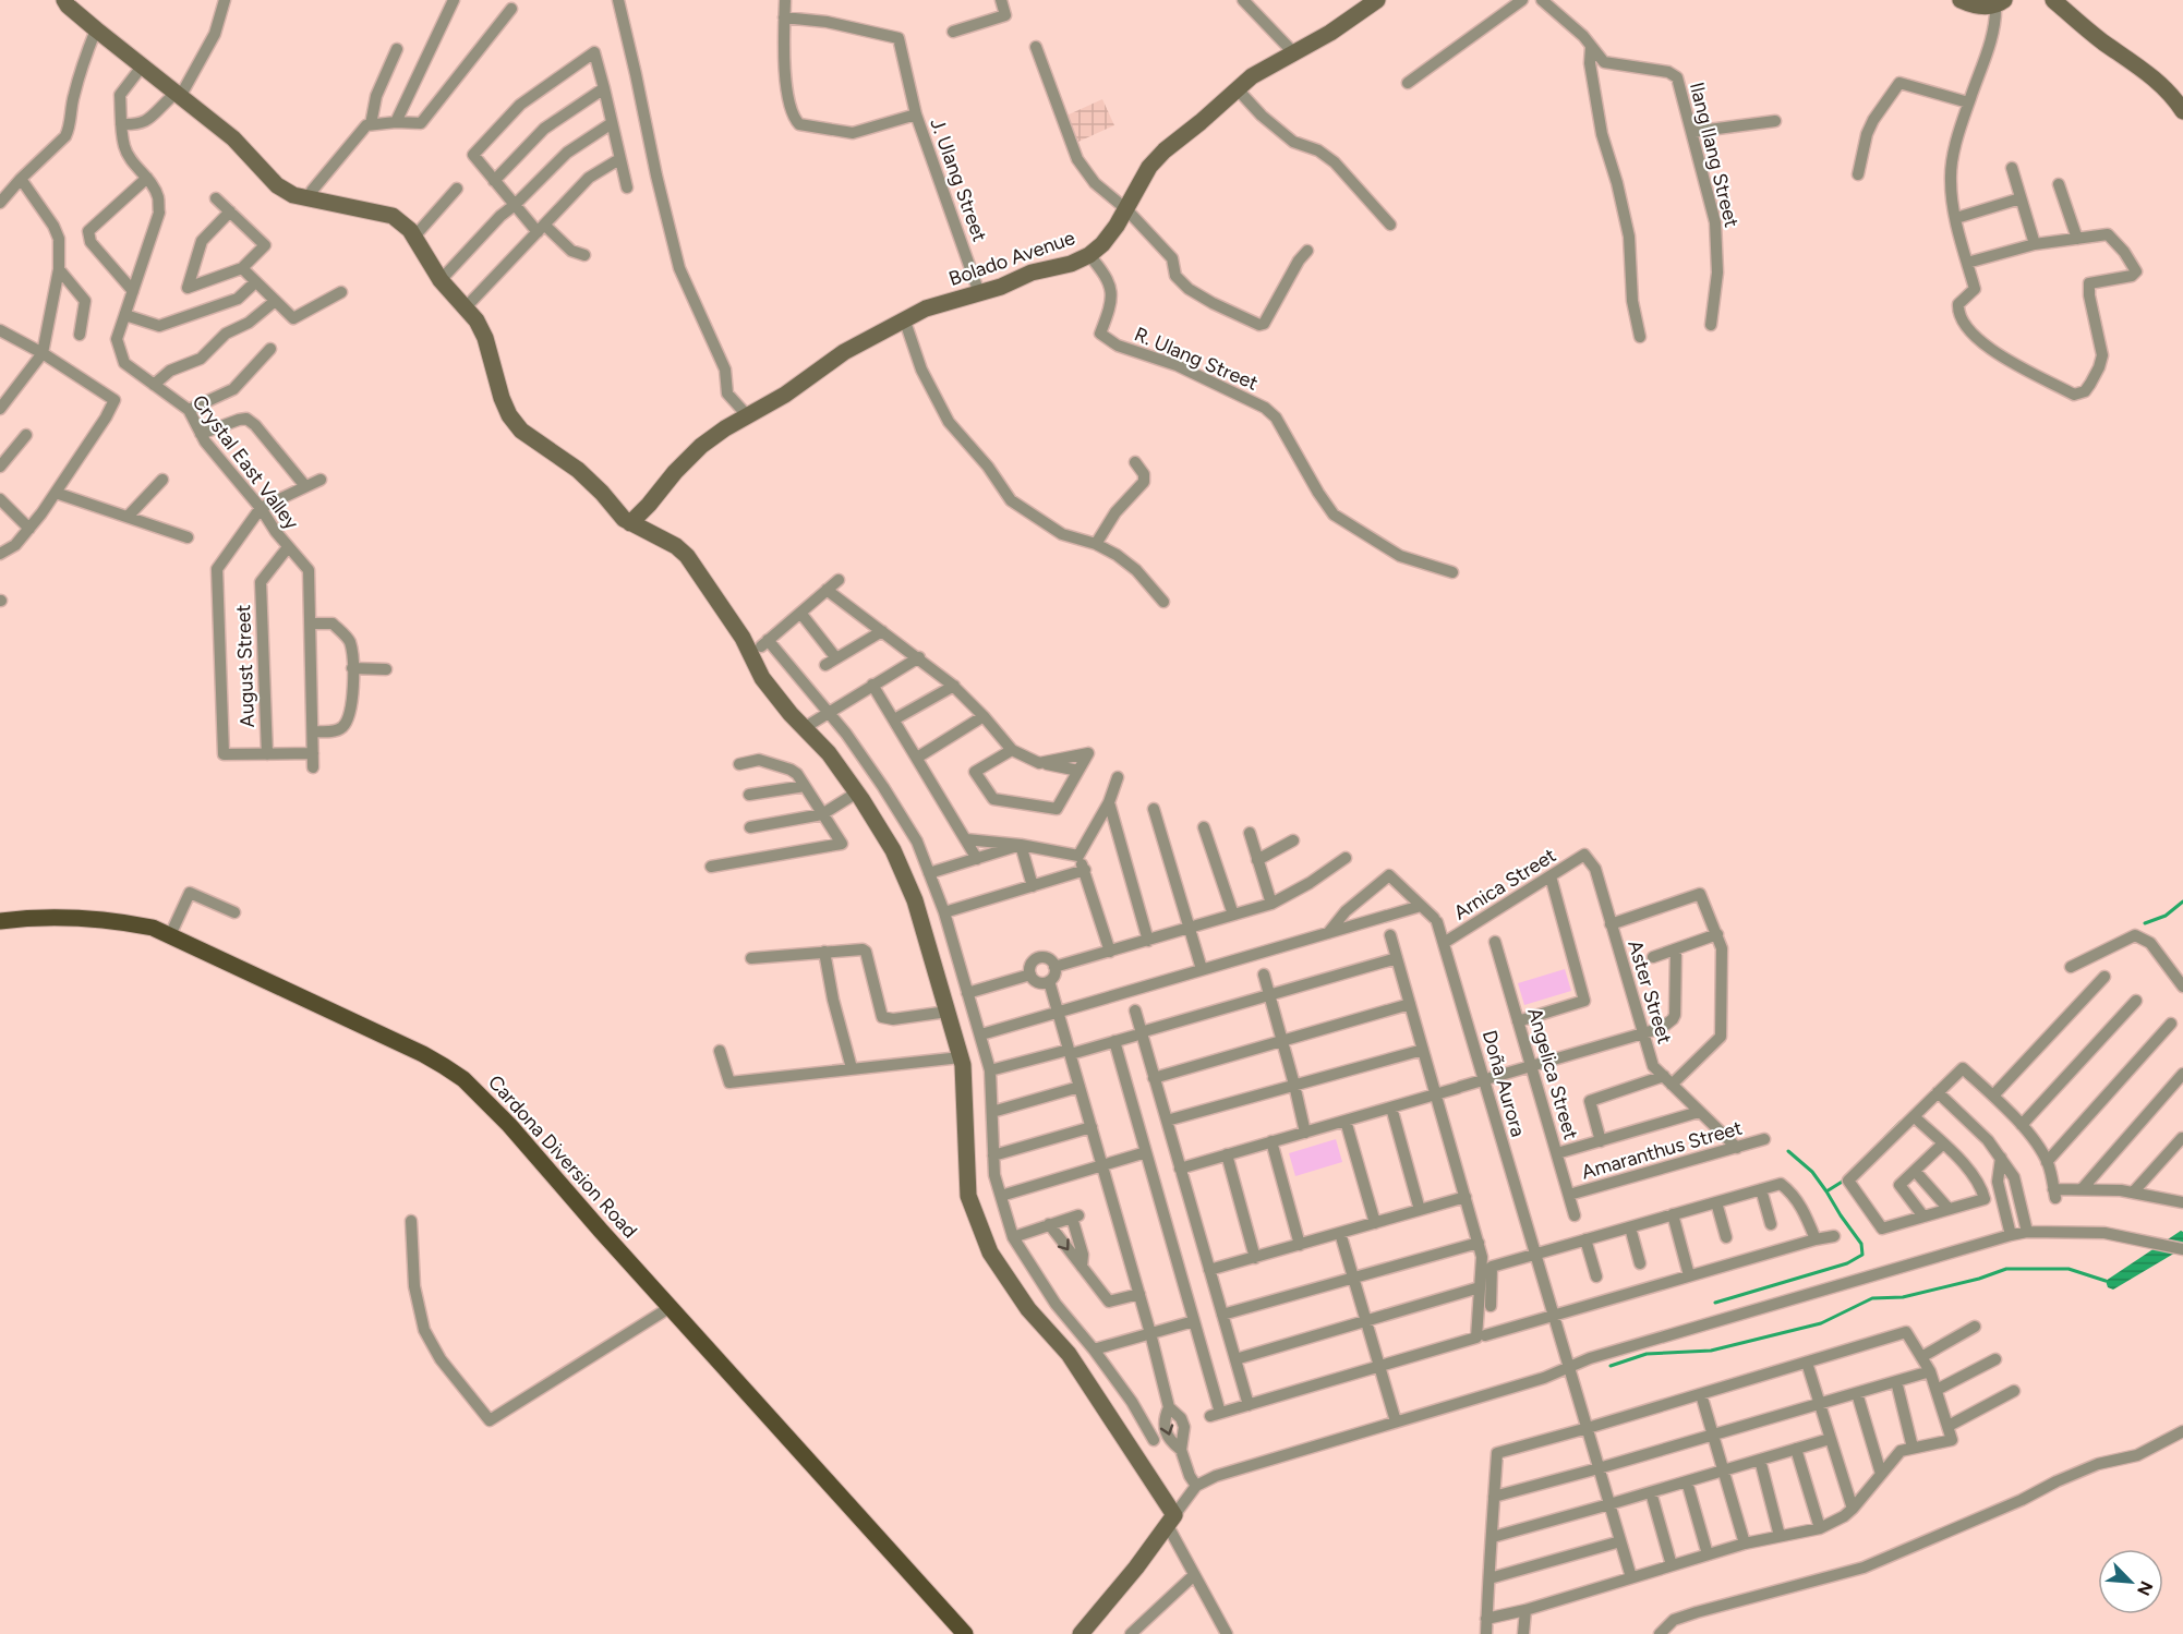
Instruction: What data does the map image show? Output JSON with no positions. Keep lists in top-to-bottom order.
{
  "streets": {
    "main road": ["Cardona Diversion Road"],
    "street": [
      "Ilang Ilang Street",
      "J. Ulang Street",
      "Bolado Avenue",
      "R. Ulang Street",
      "Crystal East Valley",
      "August Street",
      "Arnica Street",
      "Aster Street",
      "Angelica Street",
      "Doña Aurora",
      "Amaranthus Street"
    ]
  },
  "crossings": [
    ["J. Ulang Street", "Bolado Avenue"],
    ["Bolado Avenue", "R. Ulang Street"],
    ["Crystal East Valley", "August Street"],
    ["Arnica Street", "Aster Street"],
    ["Arnica Street", "Doña Aurora"],
    ["Aster Street", "Amaranthus Street"],
    ["Angelica Street", "Amaranthus Street"]
  ],
  "north": "bottom right"
}
